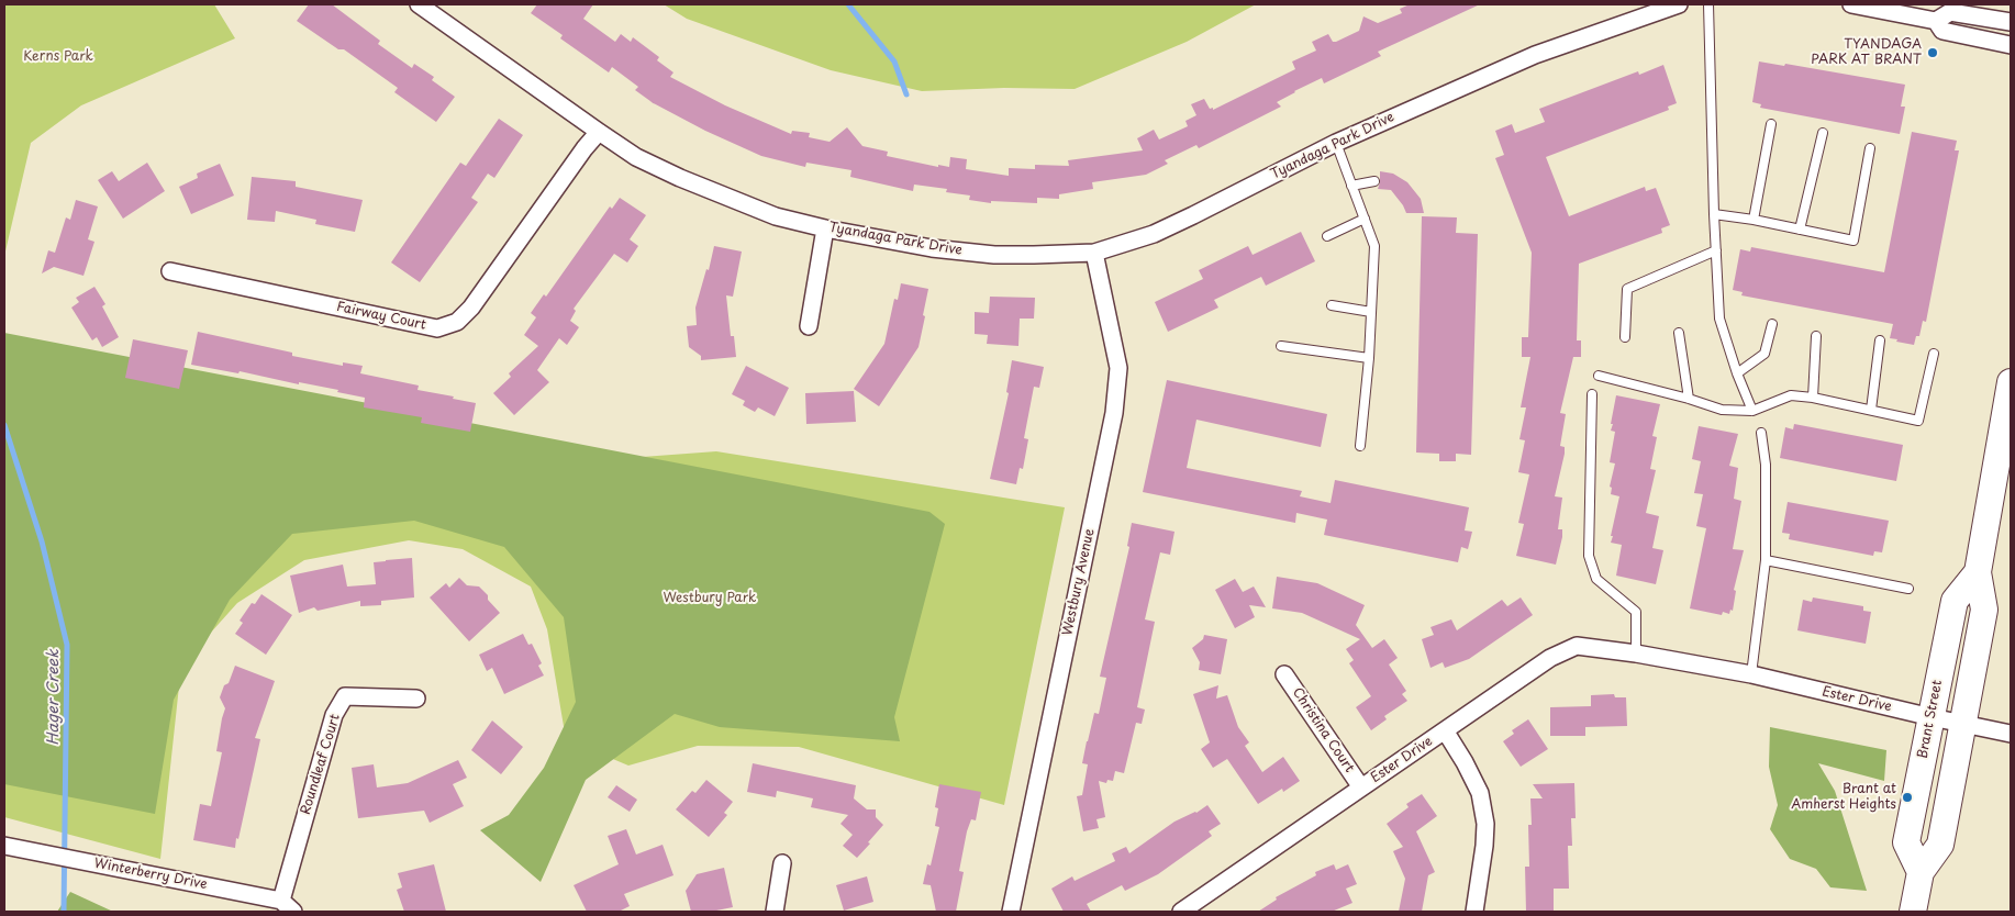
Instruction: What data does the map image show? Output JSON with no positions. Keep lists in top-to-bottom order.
{
  "streets": {
    "main road": ["Brant Street"],
    "street": [
      "Tyandaga Park Drive",
      "Fairway Court",
      "Westbury Avenue",
      "Ester Drive",
      "Christina Court",
      "Roundleaf Court",
      "Winterberry Drive"
    ]
  },
  "crossings": [
    ["Tyandaga Park Drive", "Fairway Court"],
    ["Tyandaga Park Drive", "Westbury Avenue"],
    ["Ester Drive", "Brant Street"],
    ["Ester Drive", "Christina Court"],
    ["Roundleaf Court", "Winterberry Drive"]
  ],
  "water": ["Hager Creek"],
  "parks": ["Kerns Park", "Westbury Park"],
  "places": ["TYANDAGA PARK AT BRANT", "Brant at Amherst Heights"]
}
